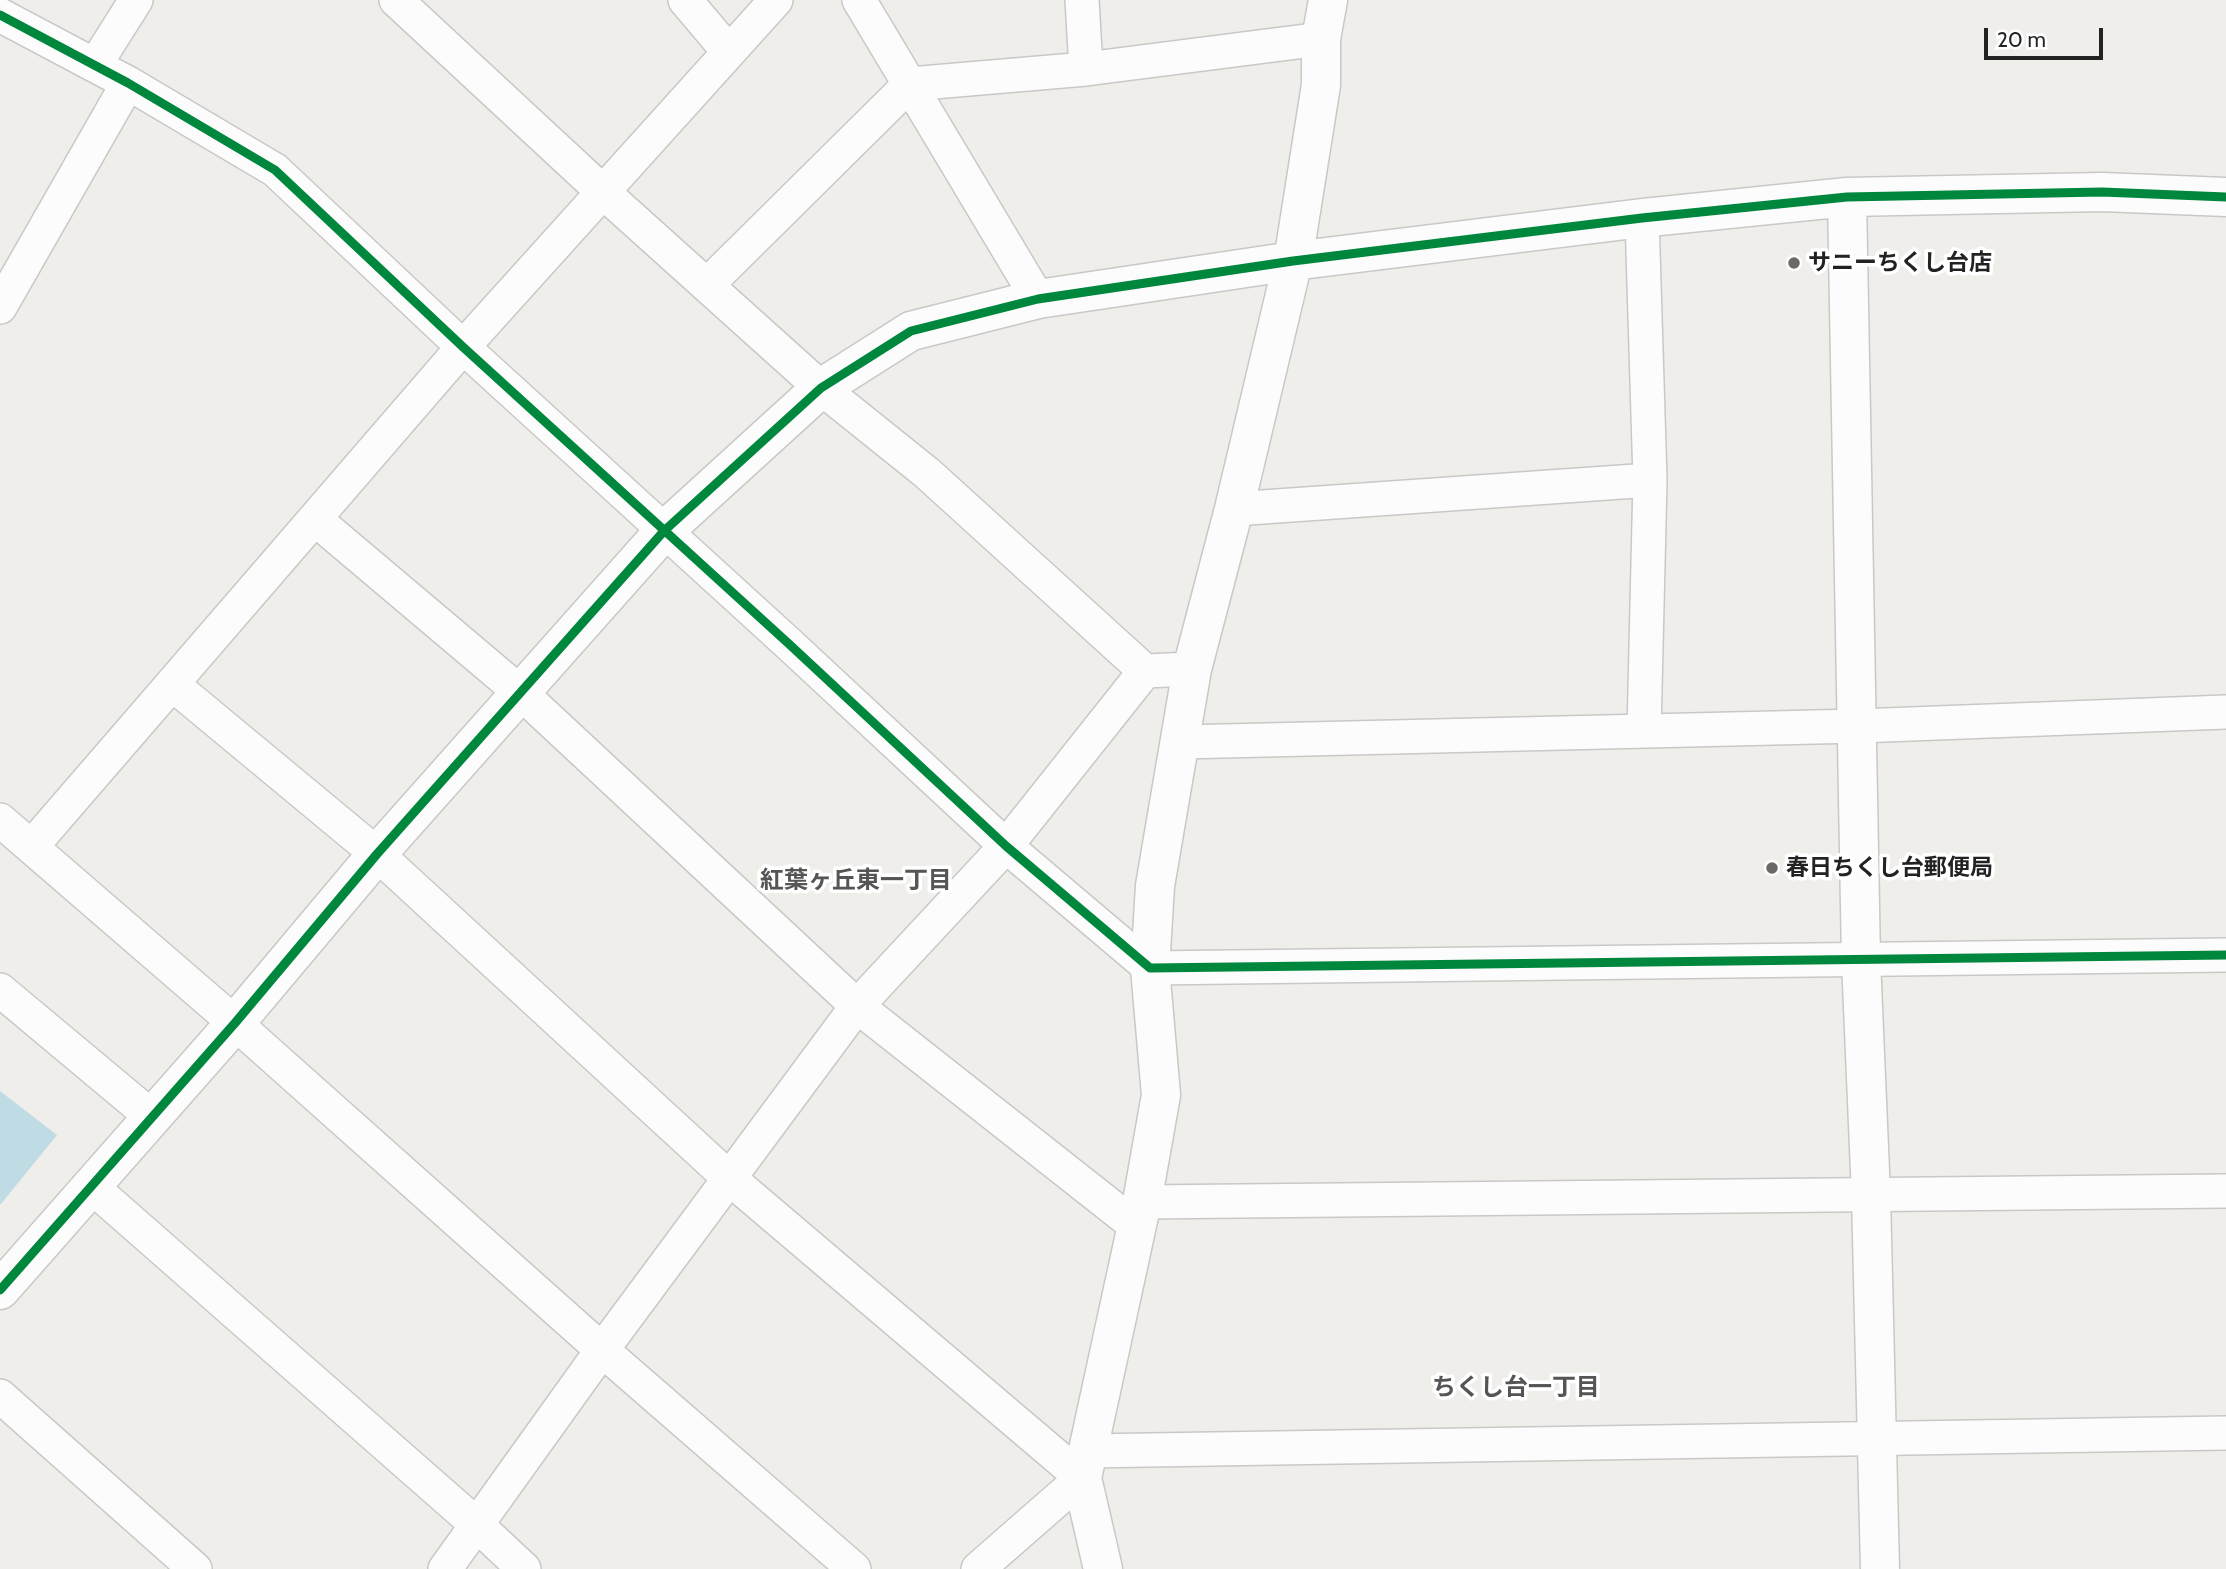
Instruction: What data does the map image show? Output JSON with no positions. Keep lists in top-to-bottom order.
{
  "districts": ["紅葉ヶ丘東一丁目", "ちくし台一丁目"],
  "places": ["サニーちくし台店", "春日ちくし台郵便局"],
  "scale_bar": "20 m"
}
